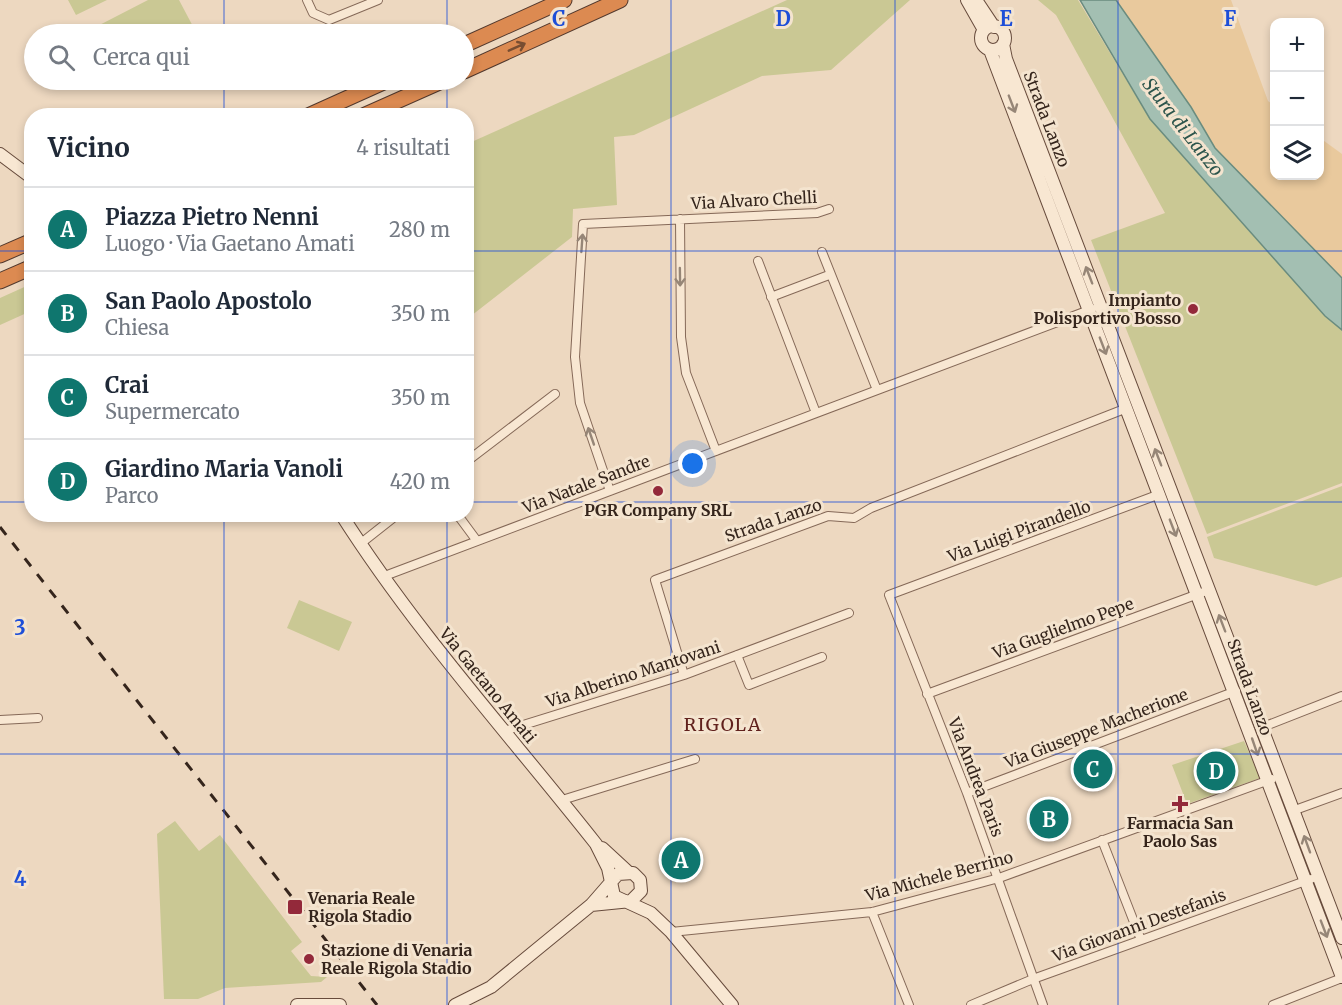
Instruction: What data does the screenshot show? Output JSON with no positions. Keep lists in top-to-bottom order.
{
  "streets": {
    "street": [
      "Strada Lanzo",
      "Via Alvaro Chelli",
      "Via Natale Sandre",
      "Via Luigi Pirandello",
      "Via Guglielmo Pepe",
      "Via Alberino Mantovani",
      "Via Gaetano Amati",
      "Via Giuseppe Macherione",
      "Via Andrea Paris",
      "Via Michele Berrino",
      "Via Giovanni Destefanis"
    ]
  },
  "crossings": [
    ["Strada Lanzo", "Via Luigi Pirandello"],
    ["Strada Lanzo", "Via Guglielmo Pepe"],
    ["Strada Lanzo", "Via Alberino Mantovani"],
    ["Strada Lanzo", "Via Giuseppe Macherione"],
    ["Strada Lanzo", "Via Michele Berrino"],
    ["Strada Lanzo", "Via Giovanni Destefanis"],
    ["Via Alvaro Chelli", "Via Natale Sandre"],
    ["Via Natale Sandre", "Via Gaetano Amati"],
    ["Via Luigi Pirandello", "Via Andrea Paris"],
    ["Via Guglielmo Pepe", "Via Andrea Paris"],
    ["Via Alberino Mantovani", "Via Gaetano Amati"],
    ["Via Giuseppe Macherione", "Via Andrea Paris"],
    ["Via Andrea Paris", "Via Michele Berrino"],
    ["Via Andrea Paris", "Via Giovanni Destefanis"]
  ],
  "districts": ["RIGOLA"],
  "water": ["Stura di Lanzo"],
  "places": {
    "other": ["Impianto Polisportivo Bosso", "PGR Company SRL", "Stazione di Venaria Reale Rigola Stadio"],
    "health": ["Farmacia San Paolo Sas"],
    "transit": ["Venaria Reale Rigola Stadio"]
  },
  "page": {
    "map_buttons": ["+", "−"],
    "search": "Cerca qui",
    "heading": ["Vicino", "4 risultati"],
    "list": [
      {
        "mark": "A",
        "name": "Piazza Pietro Nenni",
        "note": "Luogo · Via Gaetano Amati",
        "value": "280 m"
      },
      {
        "mark": "B",
        "name": "San Paolo Apostolo",
        "note": "Chiesa",
        "value": "350 m"
      },
      {
        "mark": "C",
        "name": "Crai",
        "note": "Supermercato",
        "value": "350 m"
      },
      {
        "mark": "D",
        "name": "Giardino Maria Vanoli",
        "note": "Parco",
        "value": "420 m"
      }
    ],
    "pins": [
      "C",
      "D",
      "B",
      "A"
    ]
  },
  "grid": {
    "columns": [
      "C",
      "D",
      "E",
      "F"
    ],
    "rows": ["3", "4"]
  }
}
